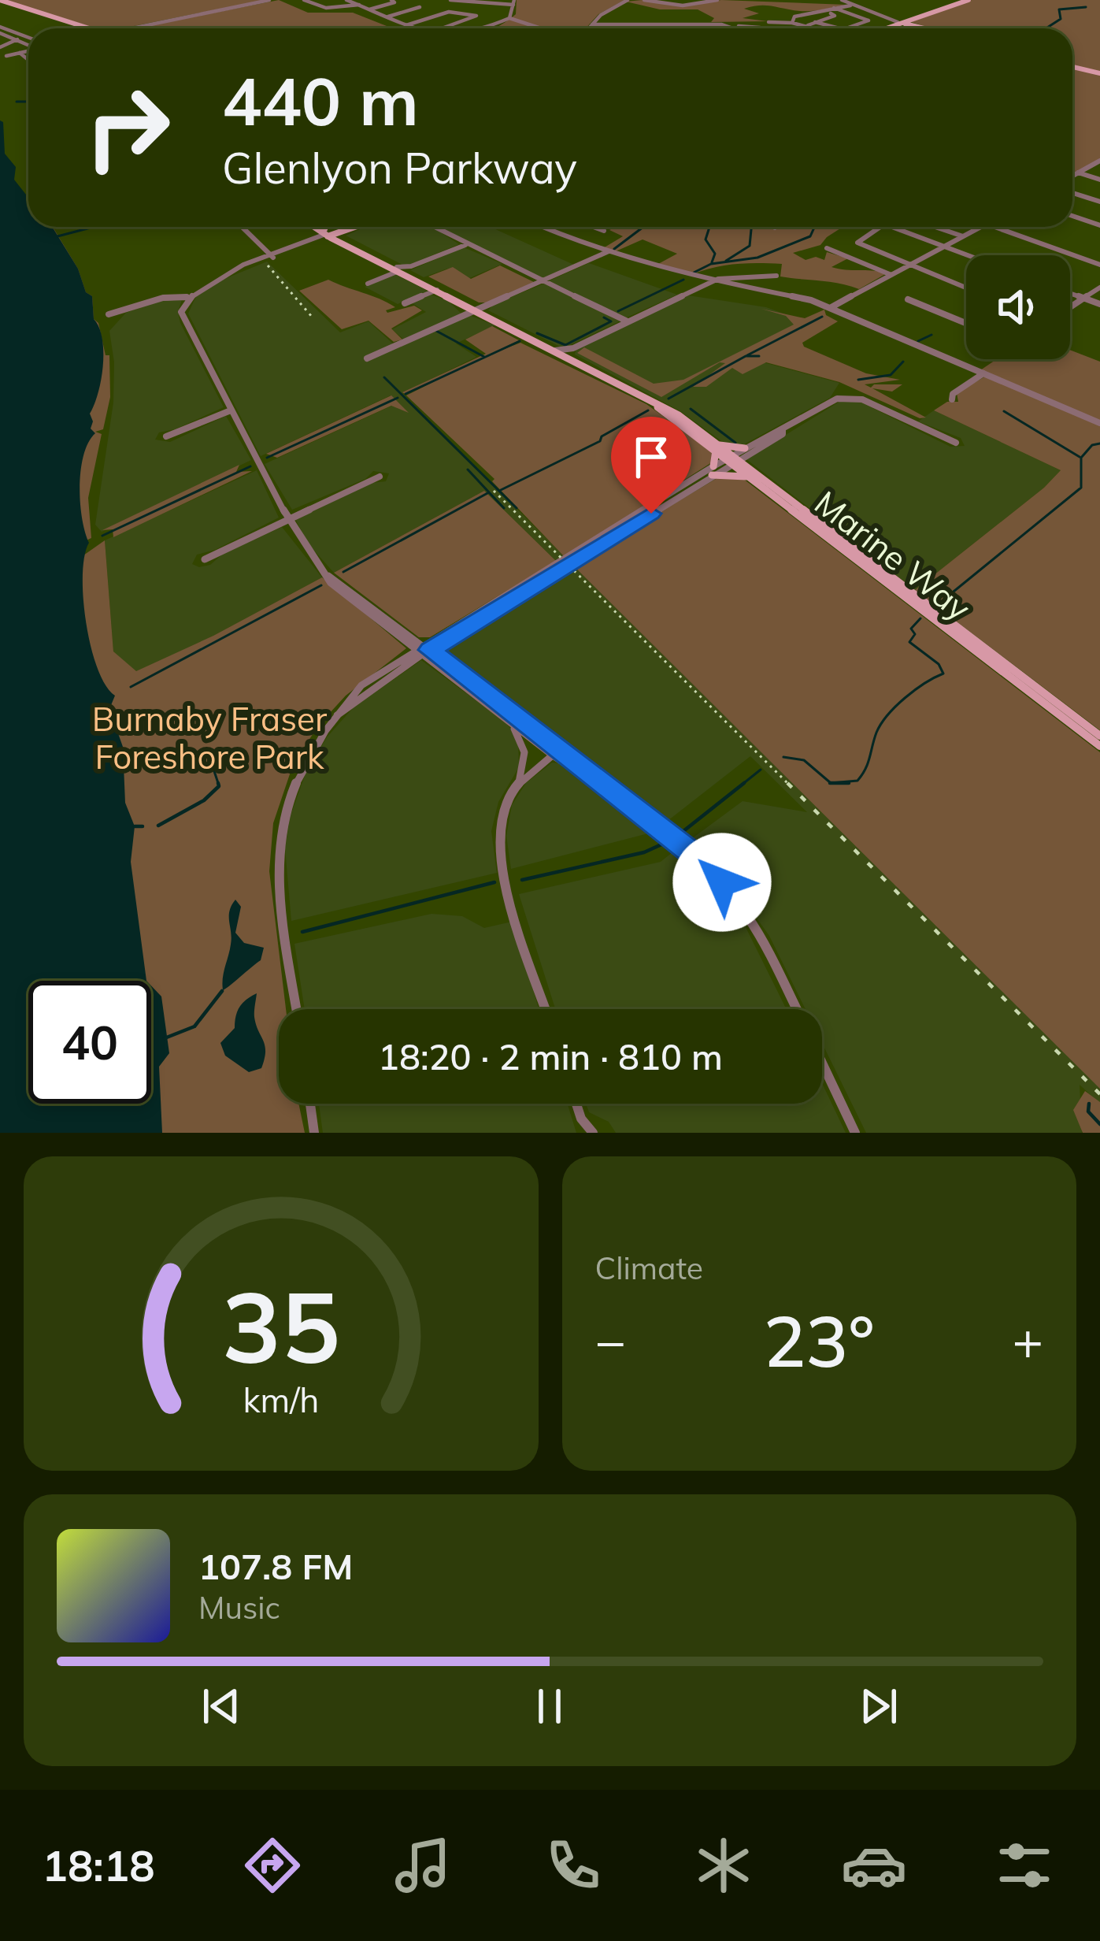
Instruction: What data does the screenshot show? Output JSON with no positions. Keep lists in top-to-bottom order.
{
  "streets": {
    "main road": ["Marine Way"]
  },
  "parks": ["Burnaby Fraser Foreshore Park"],
  "page": {
    "turn": ["440 m", "Glenlyon Parkway"],
    "limit": "40",
    "trip": "18:20 · 2 min · 810 m",
    "tile": "Climate",
    "heat": ["−", "23°", "+"],
    "song": ["107.8 FM", "Music"],
    "tabs": "18:18",
    "gauge": ["35", "km/h"]
  }
}
